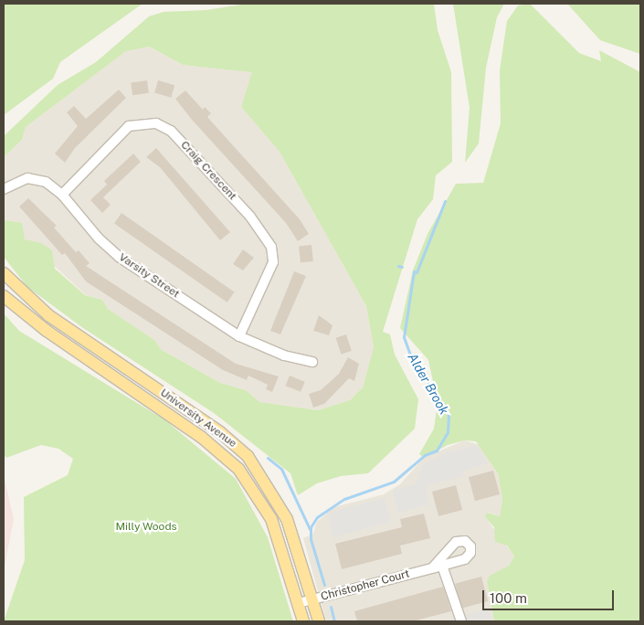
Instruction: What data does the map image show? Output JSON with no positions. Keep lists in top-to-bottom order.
{
  "streets": {
    "main road": ["University Avenue"],
    "street": ["Craig Crescent", "Varsity Street", "Christopher Court"]
  },
  "crossings": [
    ["Craig Crescent", "Varsity Street"],
    ["University Avenue", "Christopher Court"]
  ],
  "water": ["Alder Brook"],
  "parks": ["Milly Woods"],
  "scale_bar": "100 m"
}
